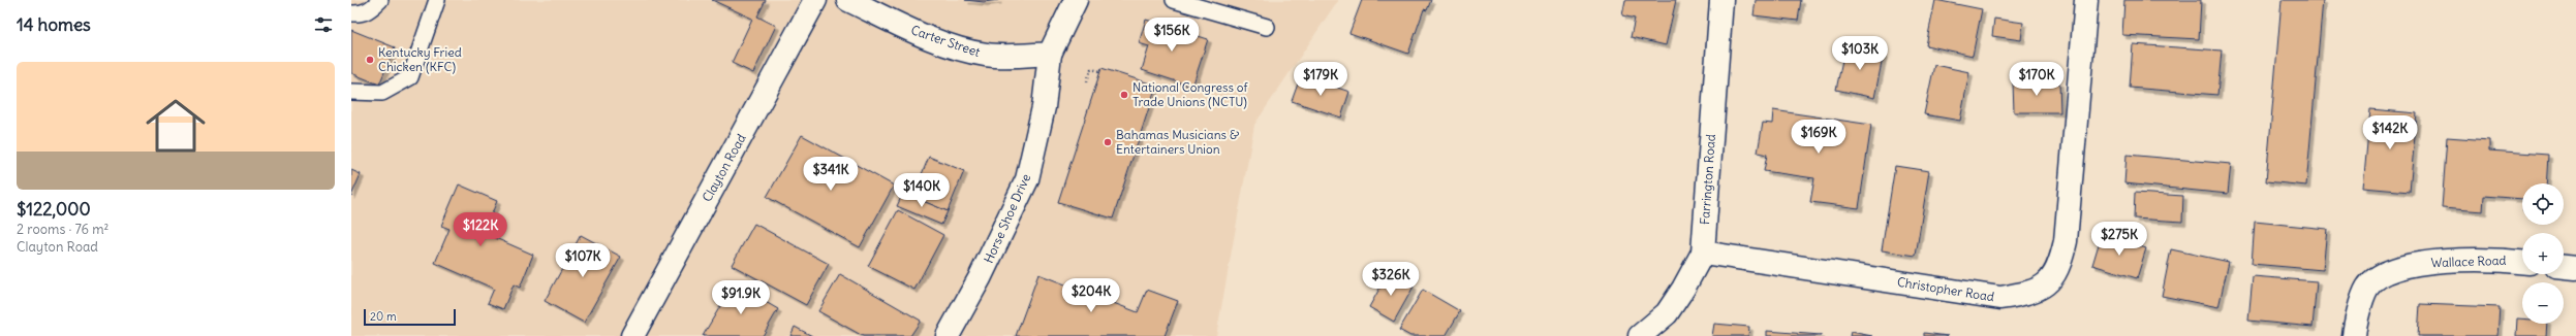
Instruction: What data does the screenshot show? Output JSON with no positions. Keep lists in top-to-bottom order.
{
  "streets": {
    "street": [
      "Carter Street",
      "Clayton Road",
      "Farrington Road",
      "Horse Shoe Drive",
      "Wallace Road",
      "Christopher Road"
    ]
  },
  "crossings": [
    ["Carter Street", "Horse Shoe Drive"],
    ["Farrington Road", "Christopher Road"]
  ],
  "places": ["Kentucky Fried Chicken (KFC)", "National Congress of Trade Unions (NCTU)", "Bahamas Musicians & Entertainers Union"],
  "scale_bar": "20 m",
  "page": {
    "heading": "14 homes",
    "price": [
      "$156K",
      "$103K",
      "$179K",
      "$170K",
      "$142K",
      "$169K",
      "$341K",
      "$140K",
      "$122K",
      "$275K",
      "$107K",
      "$326K",
      "$204K",
      "$91.9K"
    ],
    "list": [
      {
        "name": "$122,000",
        "note": "2 rooms · 76 m² · Clayton Road"
      }
    ],
    "map_buttons": ["+", "−"],
    "scale": "20 m"
  }
}
